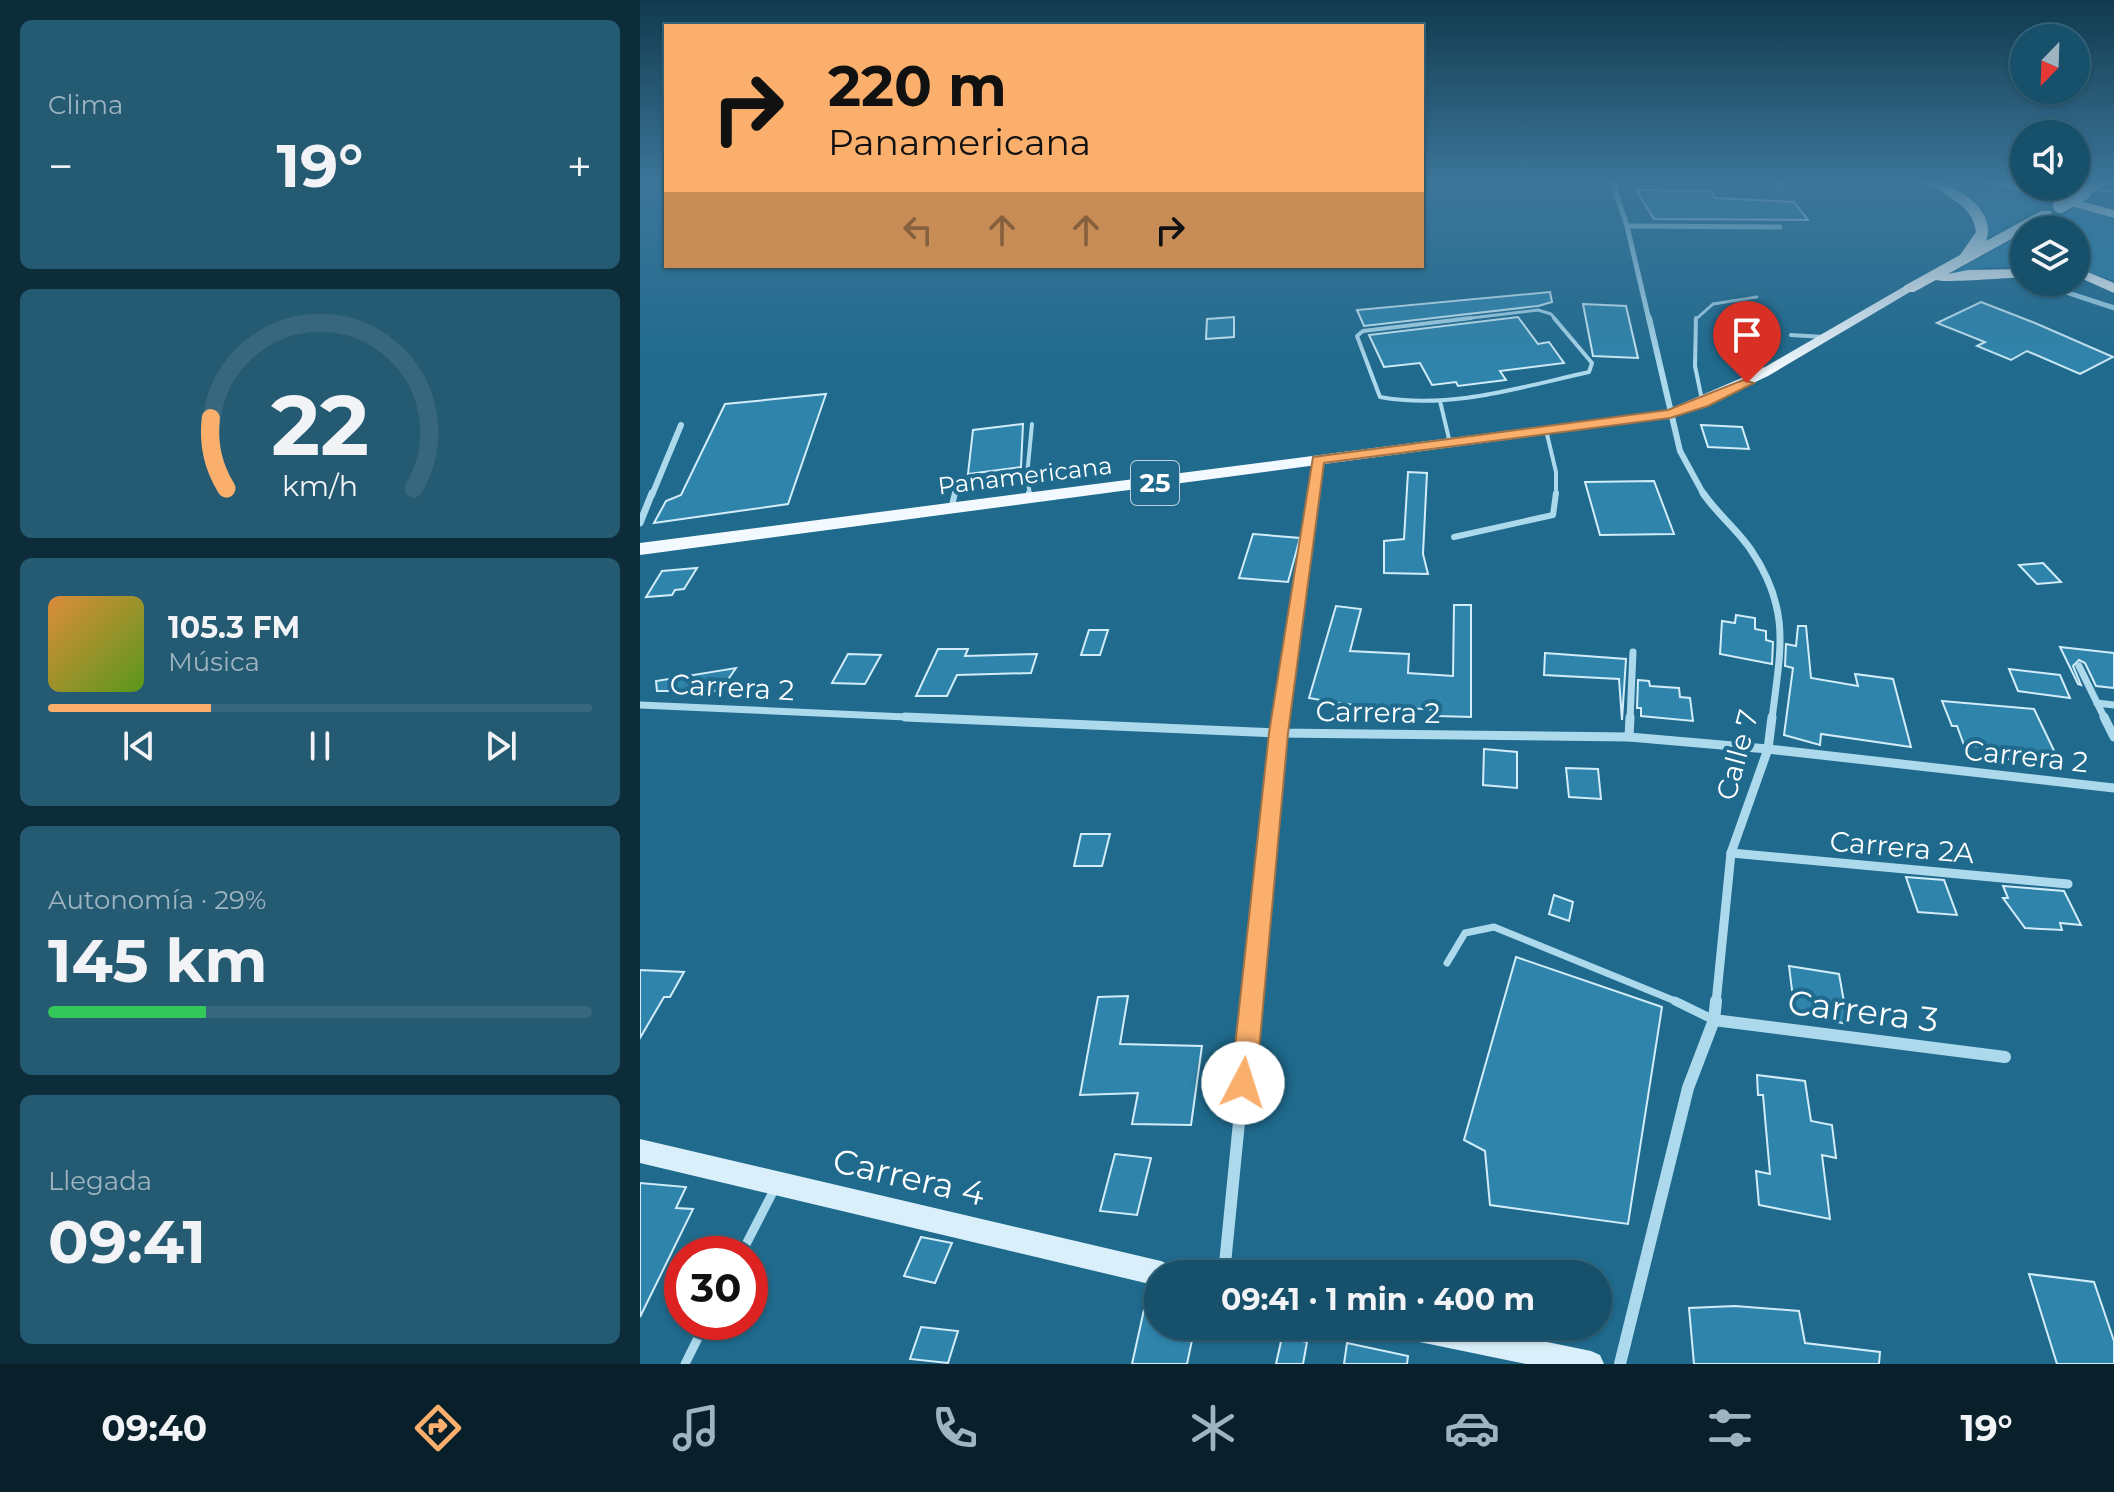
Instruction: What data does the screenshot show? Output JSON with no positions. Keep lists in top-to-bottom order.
{
  "streets": {
    "highway": ["Panamericana", "25"],
    "street": [
      "Carrera 2",
      "Calle 7",
      "Carrera 2A",
      "Carrera 3",
      "Carrera 4"
    ]
  },
  "crossings": [
    ["Panamericana", "Calle 7"],
    ["Carrera 2", "Calle 7"],
    ["Calle 7", "Carrera 2A"],
    ["Calle 7", "Carrera 3"]
  ],
  "north": "bottom left",
  "page": {
    "tile": [
      "Clima",
      ["Autonomía · 29%", "145 km"],
      ["Llegada", "09:41"]
    ],
    "turn": ["220 m", "Panamericana"],
    "heat": ["−", "19°", "+"],
    "song": ["105.3 FM", "Música"],
    "limit": "30",
    "trip": "09:41 · 1 min · 400 m",
    "tabs": ["09:40", "19°"],
    "gauge": ["22", "km/h"]
  }
}
